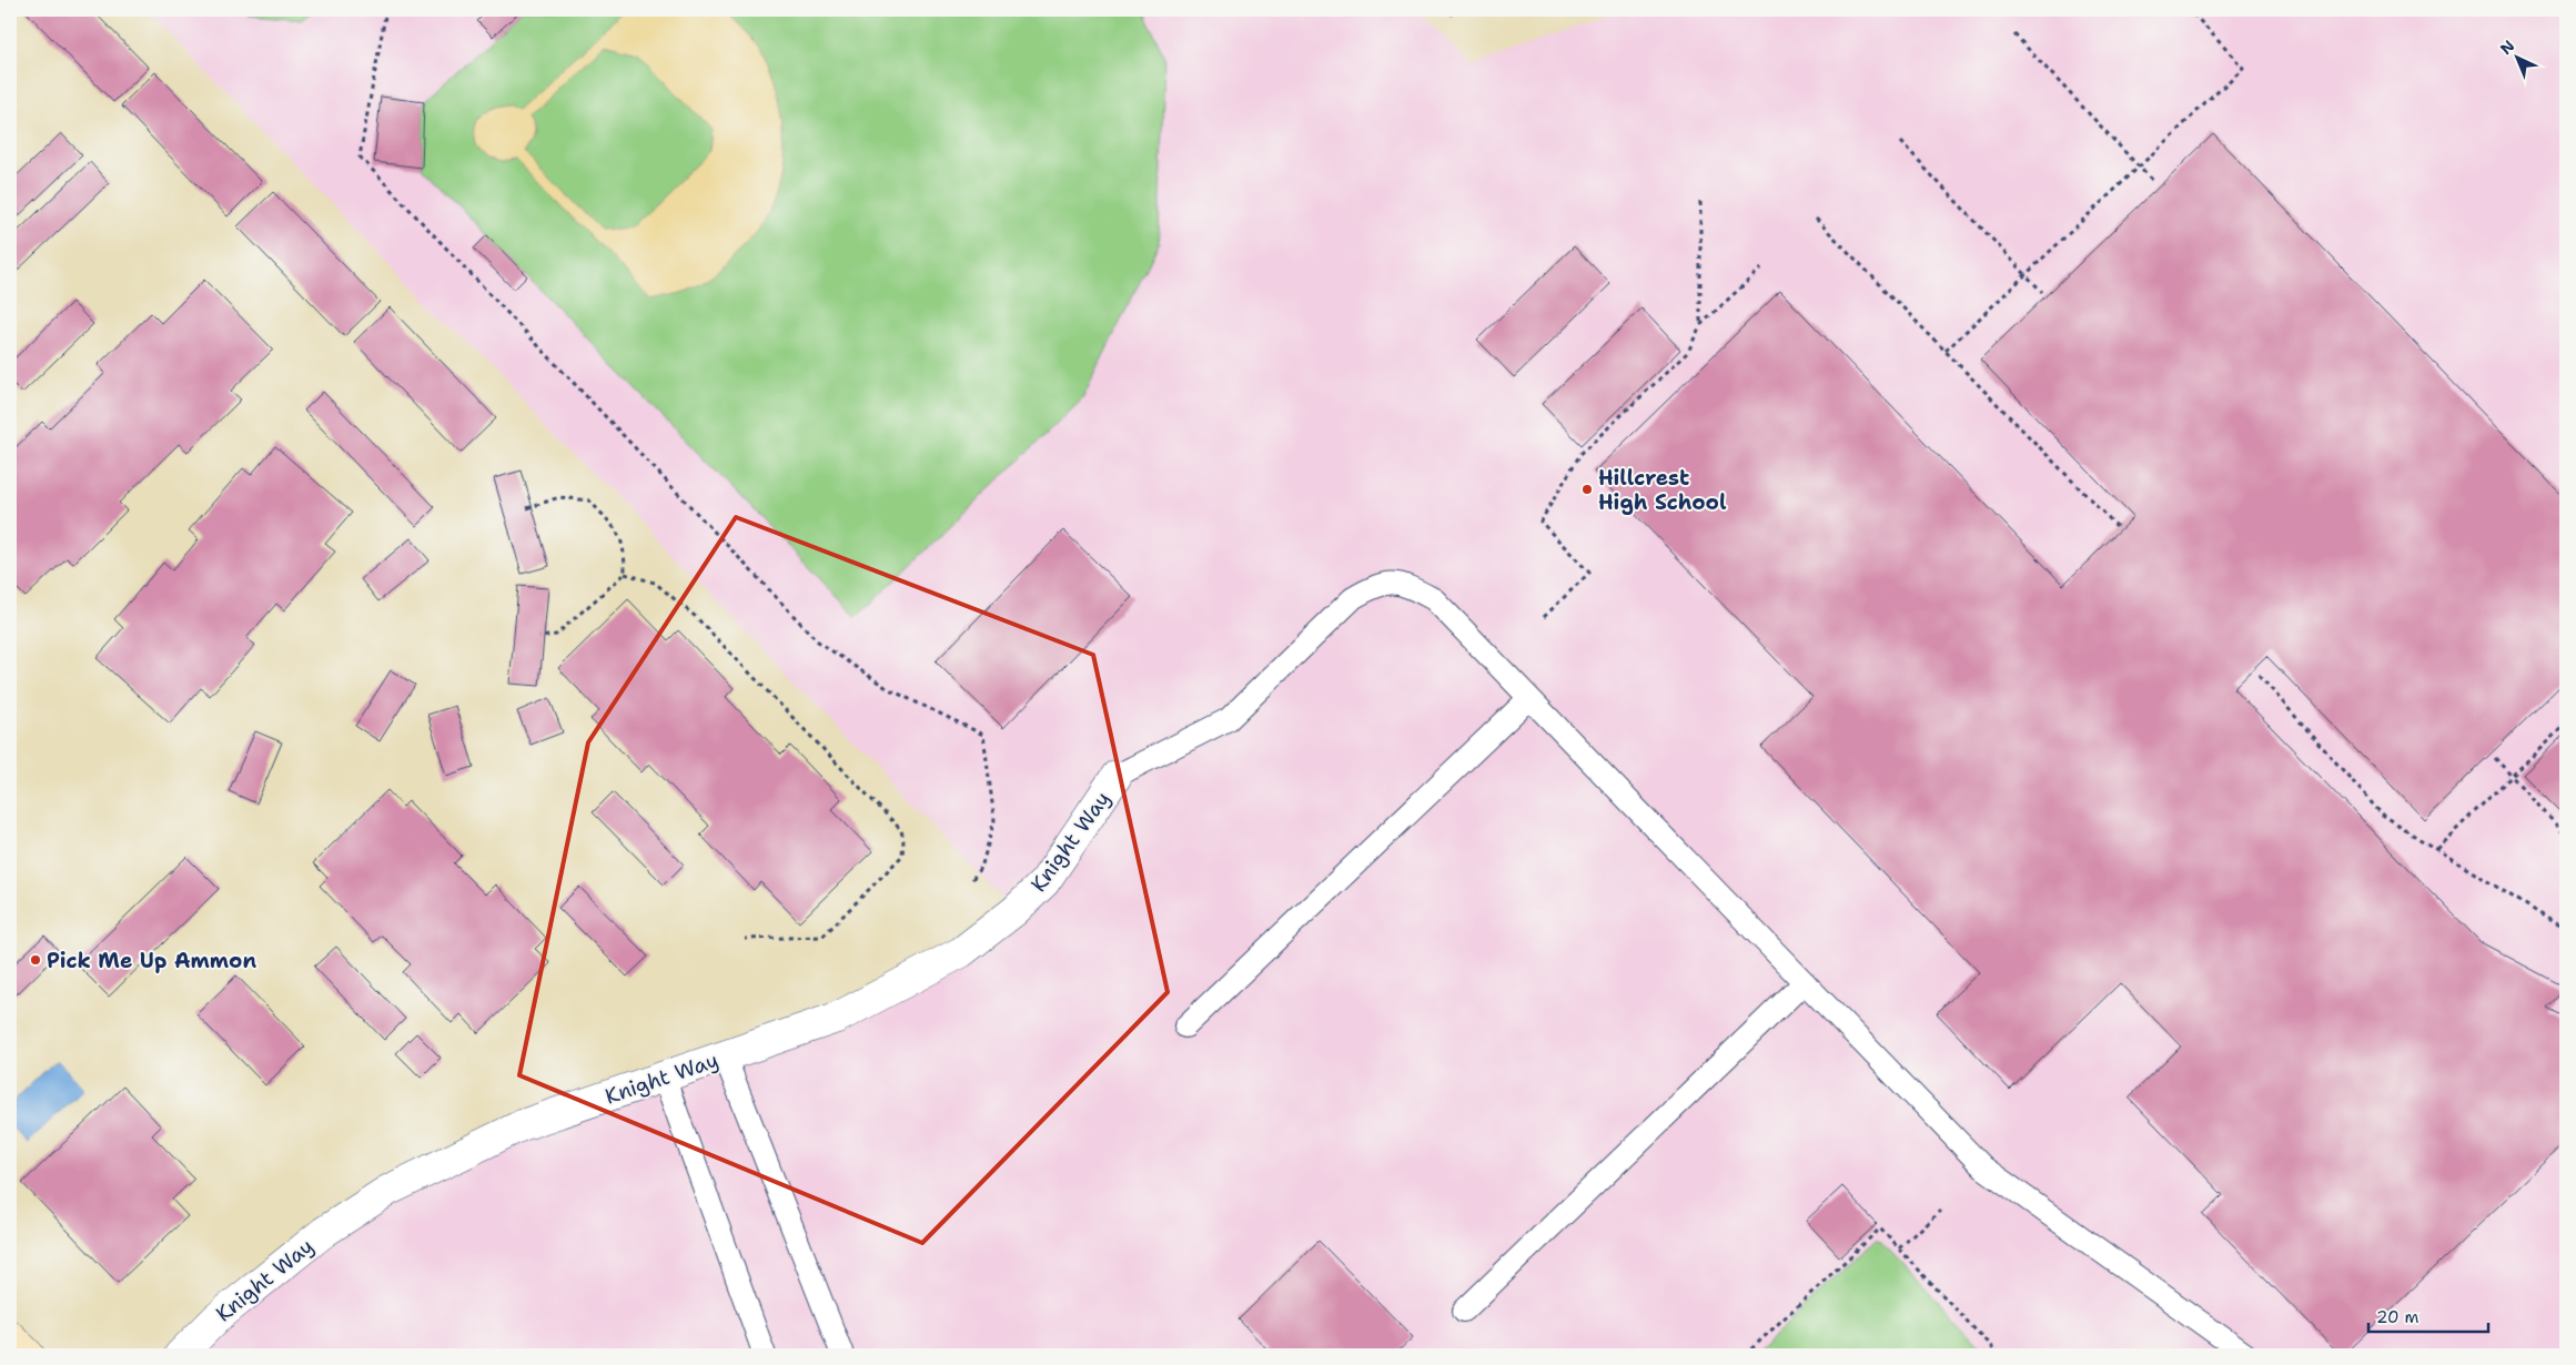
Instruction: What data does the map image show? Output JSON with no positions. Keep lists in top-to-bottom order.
{
  "streets": {
    "street": ["Knight Way"]
  },
  "places": ["Hillcrest High School", "Pick Me Up Ammon"],
  "scale_bar": "20 m",
  "north": "top left"
}
